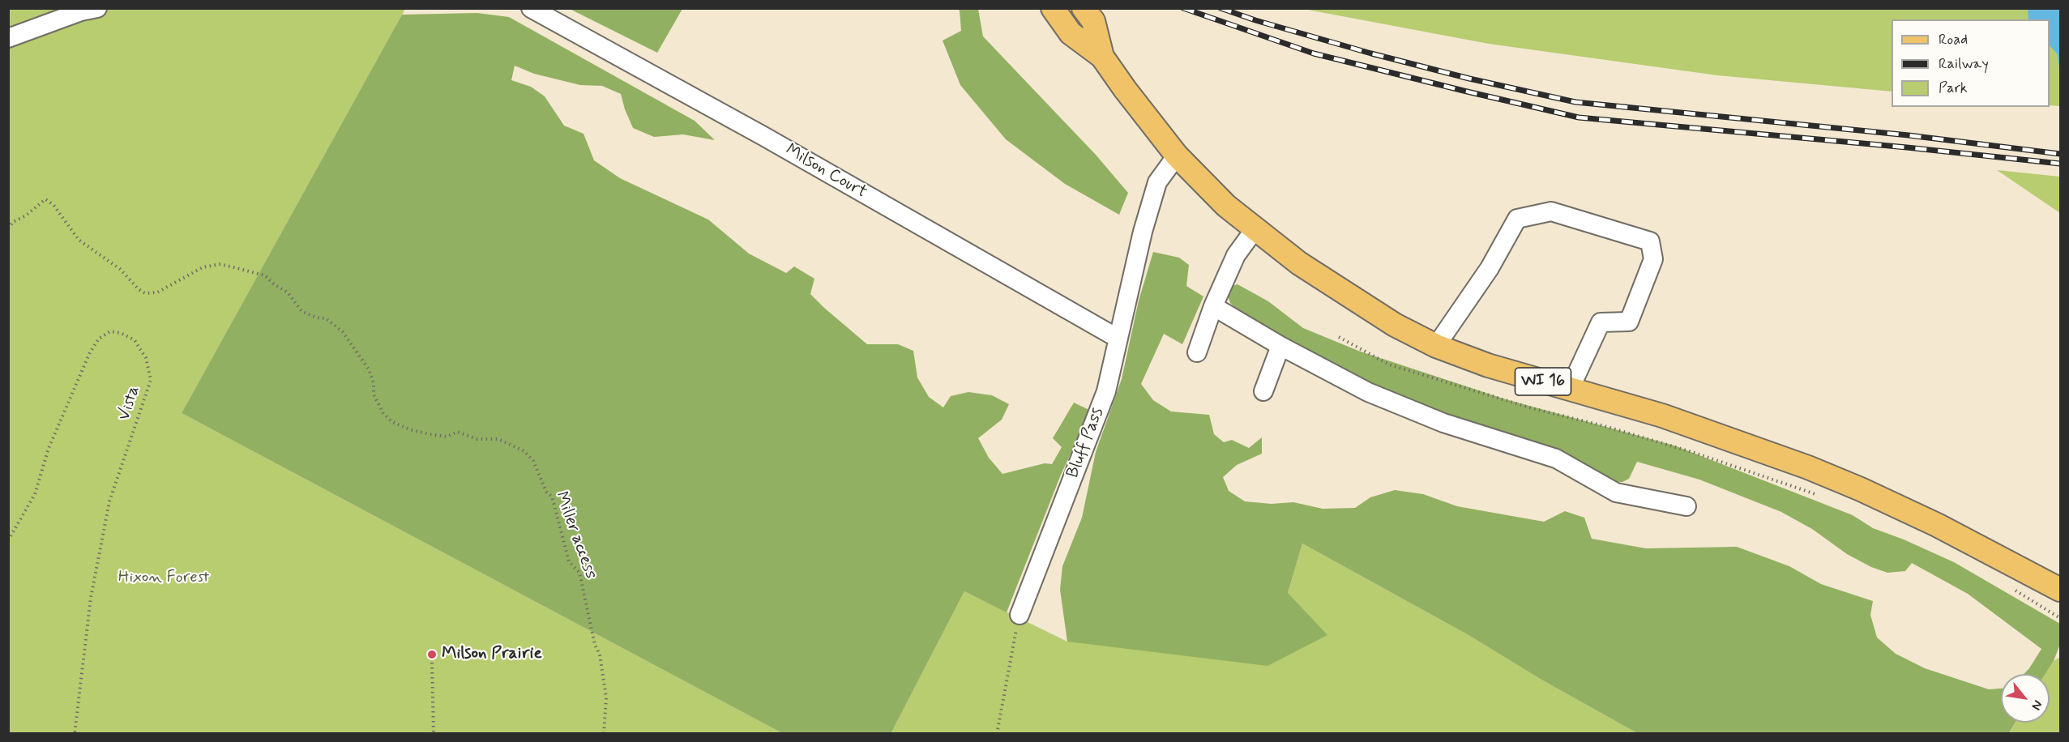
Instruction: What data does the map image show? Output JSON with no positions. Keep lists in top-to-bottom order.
{
  "streets": {
    "main road": ["WI 16"],
    "street": ["Milson Court", "Bluff Pass"],
    "path": ["Vista", "Miller access"]
  },
  "crossings": [
    ["Milson Court", "Bluff Pass"],
    ["WI 16", "Bluff Pass"]
  ],
  "parks": ["Hixon Forest"],
  "places": ["Milson Prairie"],
  "legend": ["Road", "Railway", "Park"],
  "north": "bottom right"
}
